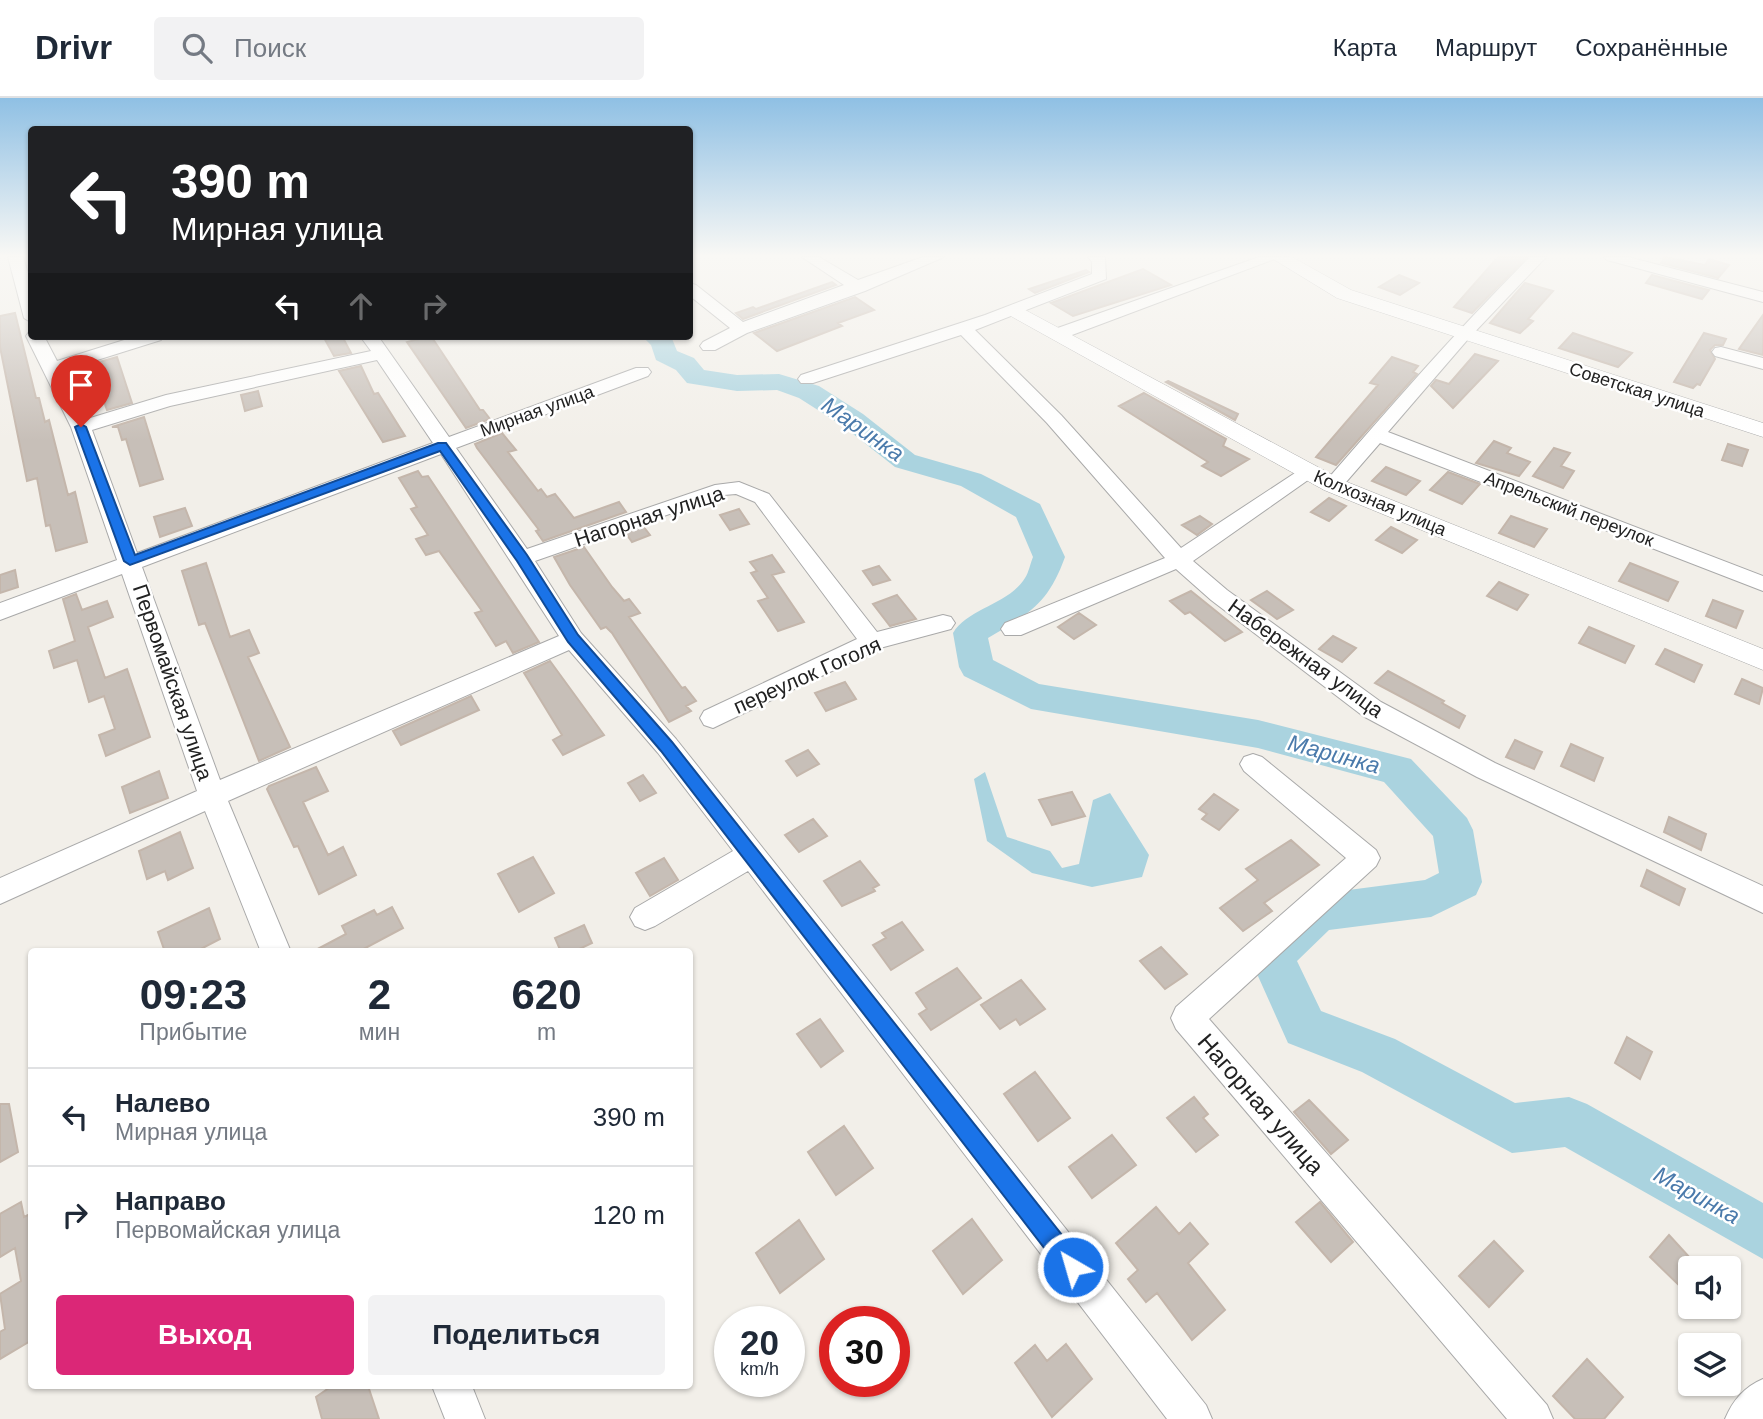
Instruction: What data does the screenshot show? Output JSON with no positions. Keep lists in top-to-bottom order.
{
  "streets": {
    "street": [
      "Советская улица",
      "Мирная улица",
      "Колхозная улица",
      "Апрельский переулок",
      "Нагорная улица",
      "Набережная улица",
      "переулок Гоголя",
      "Первомайская улица"
    ]
  },
  "crossings": [
    ["Мирная улица", "Первомайская улица"],
    ["Нагорная улица", "переулок Гоголя"]
  ],
  "water": ["Маринка"],
  "page": {
    "header": "Drivr",
    "search": "Поиск",
    "nav": ["Карта", "Маршрут", "Сохранённые"],
    "turn": ["390 m", "Мирная улица"],
    "eta": [
      "09:23",
      "Прибытие",
      "2",
      "мин",
      "620",
      "m"
    ],
    "list": [
      {
        "name": "Налево",
        "note": "Мирная улица",
        "value": "390 m"
      },
      {
        "name": "Направо",
        "note": "Первомайская улица",
        "value": "120 m"
      }
    ],
    "buttons": ["Выход", "Поделиться"],
    "speed": "20 km/h",
    "limit": "30"
  }
}
